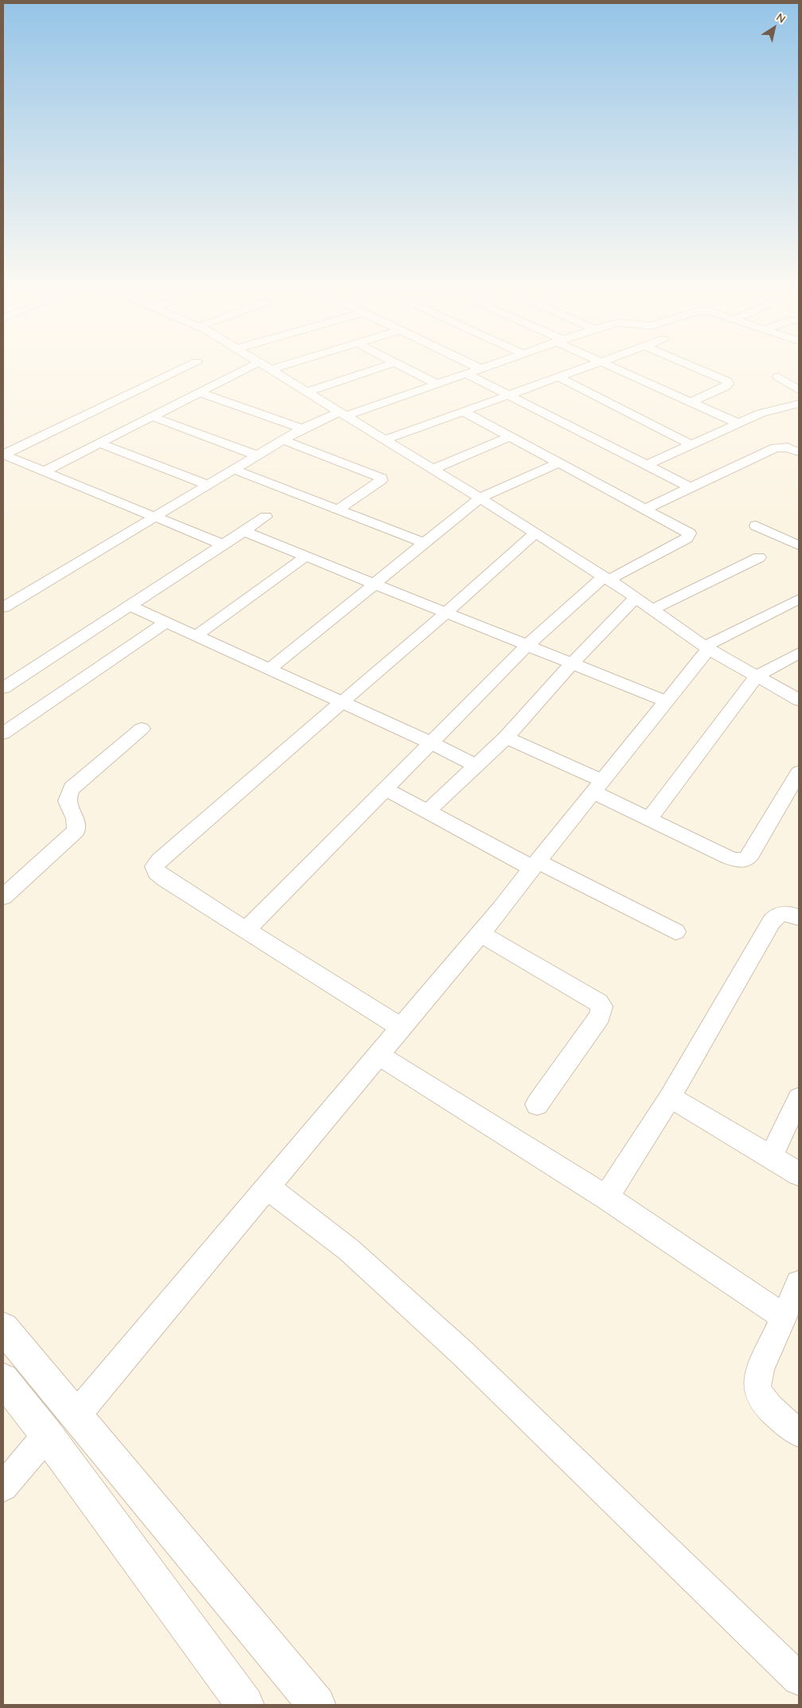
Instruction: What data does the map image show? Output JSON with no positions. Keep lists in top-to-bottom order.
{
  "north": "top right"
}
